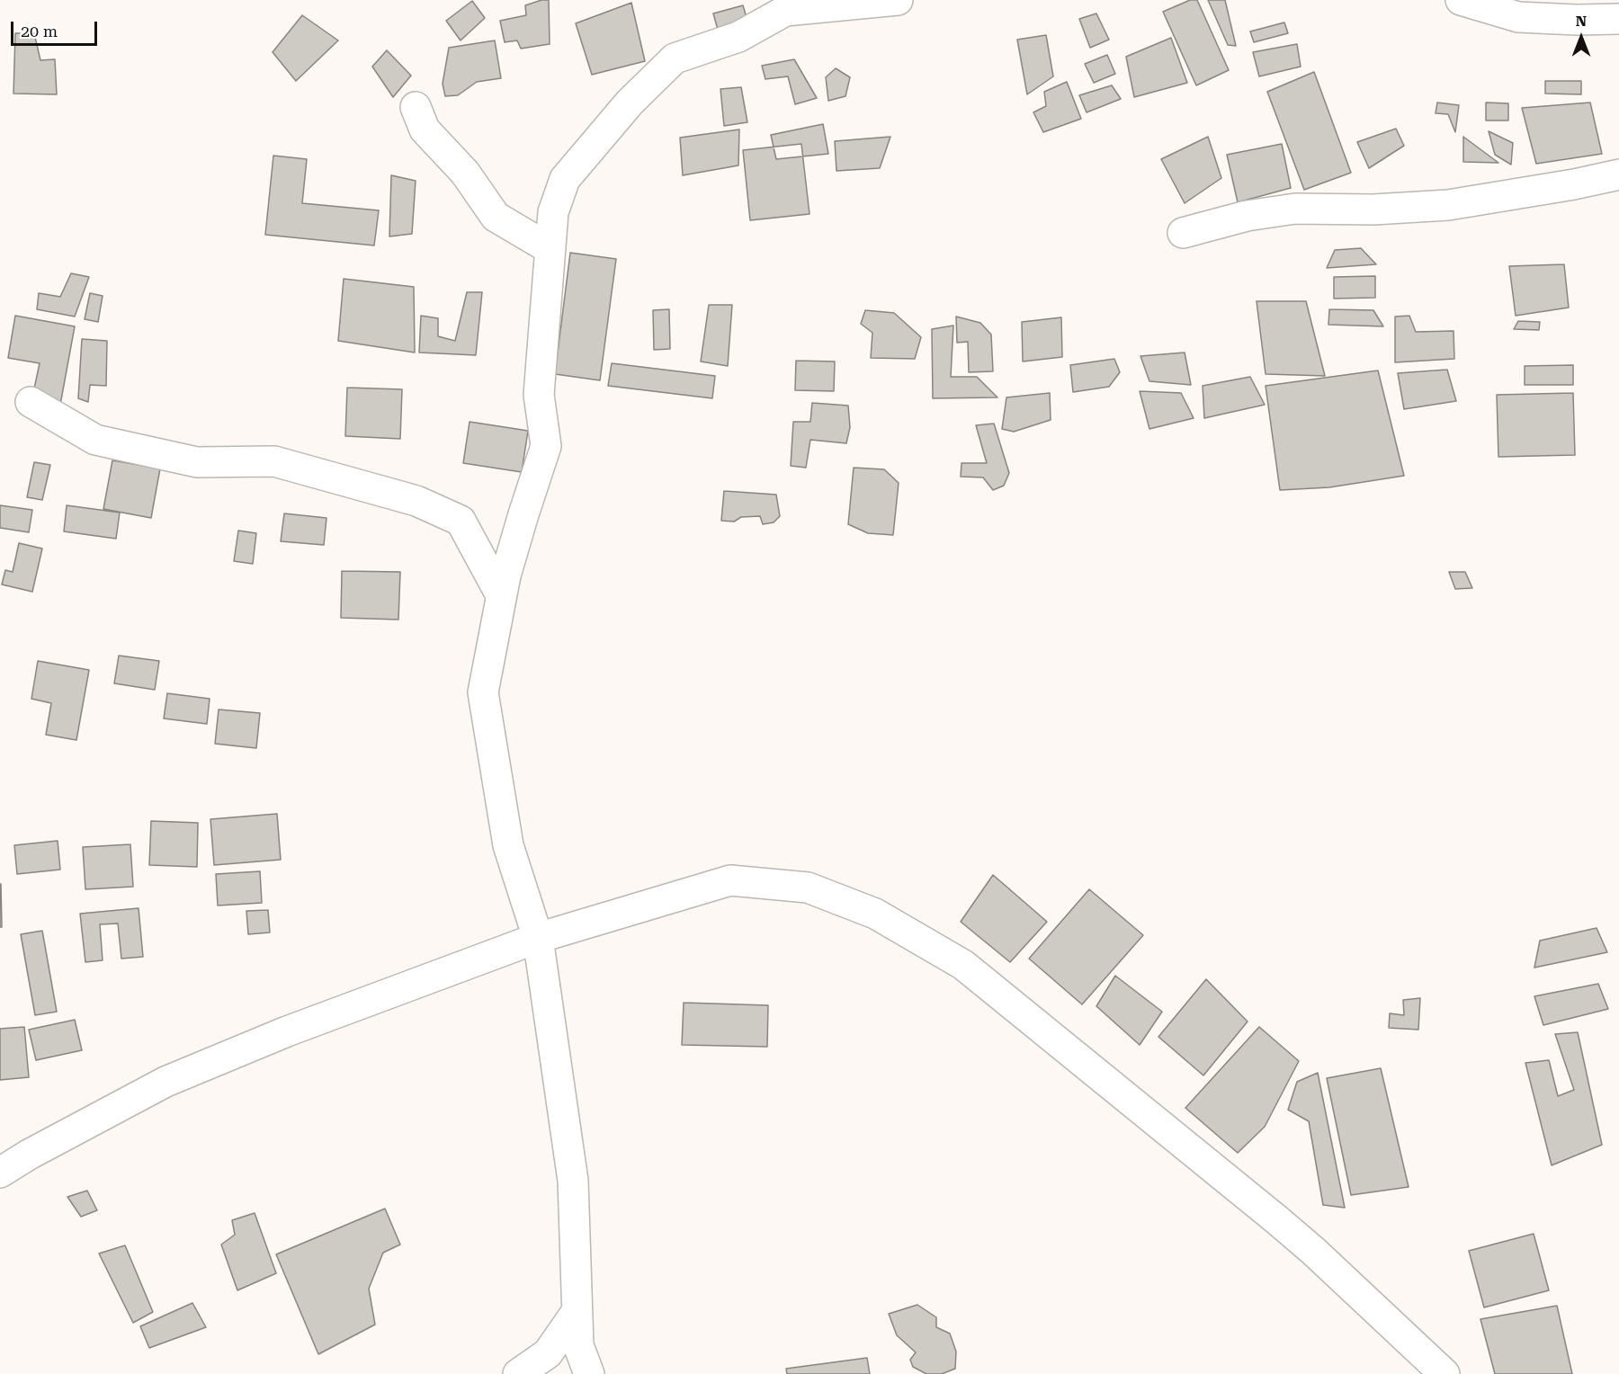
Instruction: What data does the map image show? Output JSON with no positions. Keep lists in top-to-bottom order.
{
  "scale_bar": "20 m",
  "north": "top"
}
